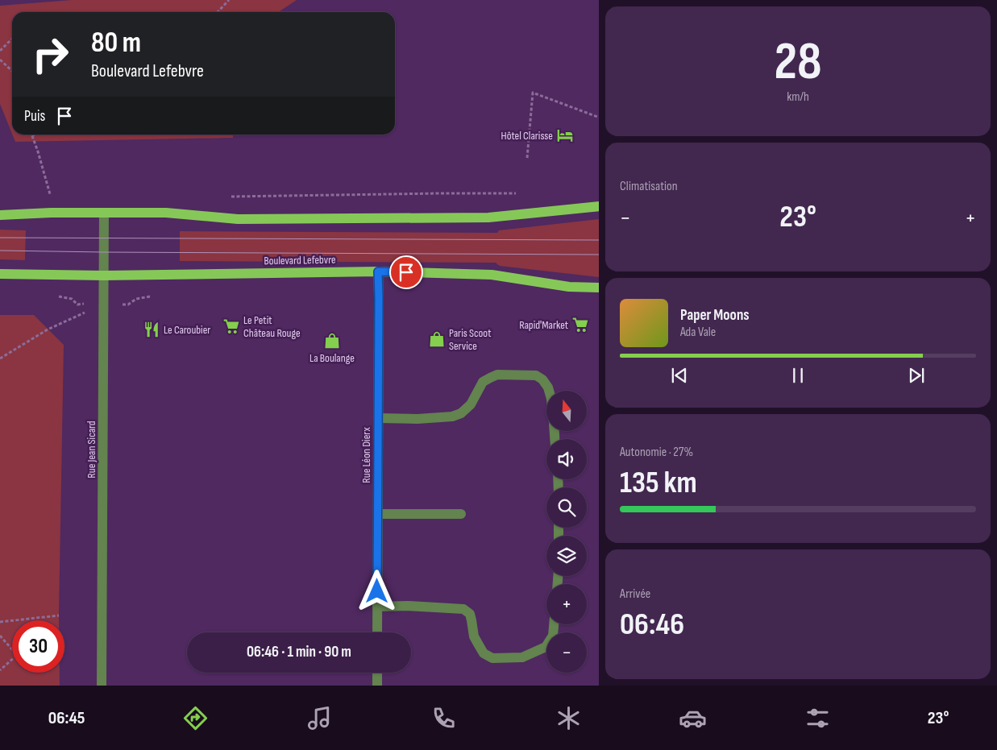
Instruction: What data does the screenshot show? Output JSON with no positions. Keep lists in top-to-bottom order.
{
  "streets": {
    "main road": ["Boulevard Lefebvre"],
    "street": ["Rue Jean Sicard", "Rue Léon Dierx"]
  },
  "crossings": [
    ["Boulevard Lefebvre", "Rue Jean Sicard"],
    ["Boulevard Lefebvre", "Rue Léon Dierx"]
  ],
  "places": {
    "hotel": ["Hôtel Clarisse"],
    "supermarket": ["Rapid'Market", "Le Petit Château Rouge"],
    "restaurant": ["Le Caroubier"],
    "shop": ["Paris Scoot Service", "La Boulange"]
  },
  "north": "top",
  "page": {
    "tile": [
      ["28", "km/h"],
      "Climatisation",
      ["Autonomie · 27%", "135 km"],
      ["Arrivée", "06:46"]
    ],
    "turn": ["80 m", "Boulevard Lefebvre"],
    "then": "Puis",
    "heat": ["−", "23°", "+"],
    "song": ["Paper Moons", "Ada Vale"],
    "map_buttons": ["+", "−"],
    "limit": "30",
    "trip": "06:46 · 1 min · 90 m",
    "tabs": ["06:45", "23°"]
  }
}
